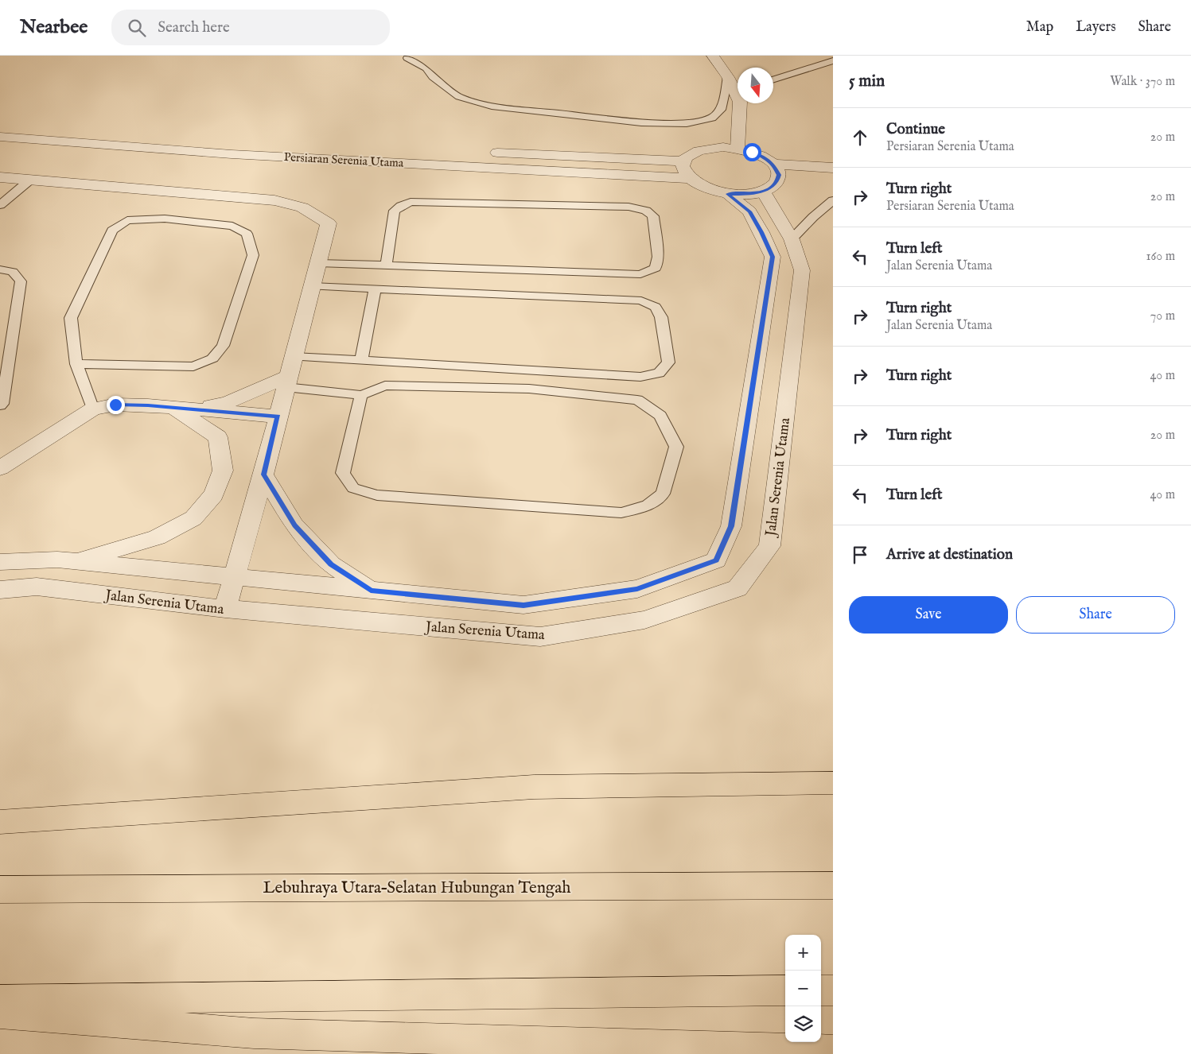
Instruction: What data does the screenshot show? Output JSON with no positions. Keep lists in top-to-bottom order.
{
  "streets": {
    "highway": ["Lebuhraya Utara–Selatan Hubungan Tengah"],
    "street": ["Persiaran Serenia Utama", "Jalan Serenia Utama"]
  },
  "crossings": [
    ["Persiaran Serenia Utama", "Jalan Serenia Utama"]
  ],
  "north": "bottom",
  "page": {
    "header": "Nearbee",
    "search": "Search here",
    "nav": ["Map", "Layers", "Share"],
    "heading": ["5 min", "Walk · 370 m"],
    "list": [
      ["Continue", "Persiaran Serenia Utama", "20 m"],
      ["Turn right", "Persiaran Serenia Utama", "20 m"],
      ["Turn left", "Jalan Serenia Utama", "160 m"],
      ["Turn right", "Jalan Serenia Utama", "70 m"],
      ["Turn right", "40 m"],
      ["Turn right", "20 m"],
      ["Turn left", "40 m"],
      "Arrive at destination"
    ],
    "buttons": ["Save", "Share"],
    "map_buttons": ["+", "−"]
  }
}
